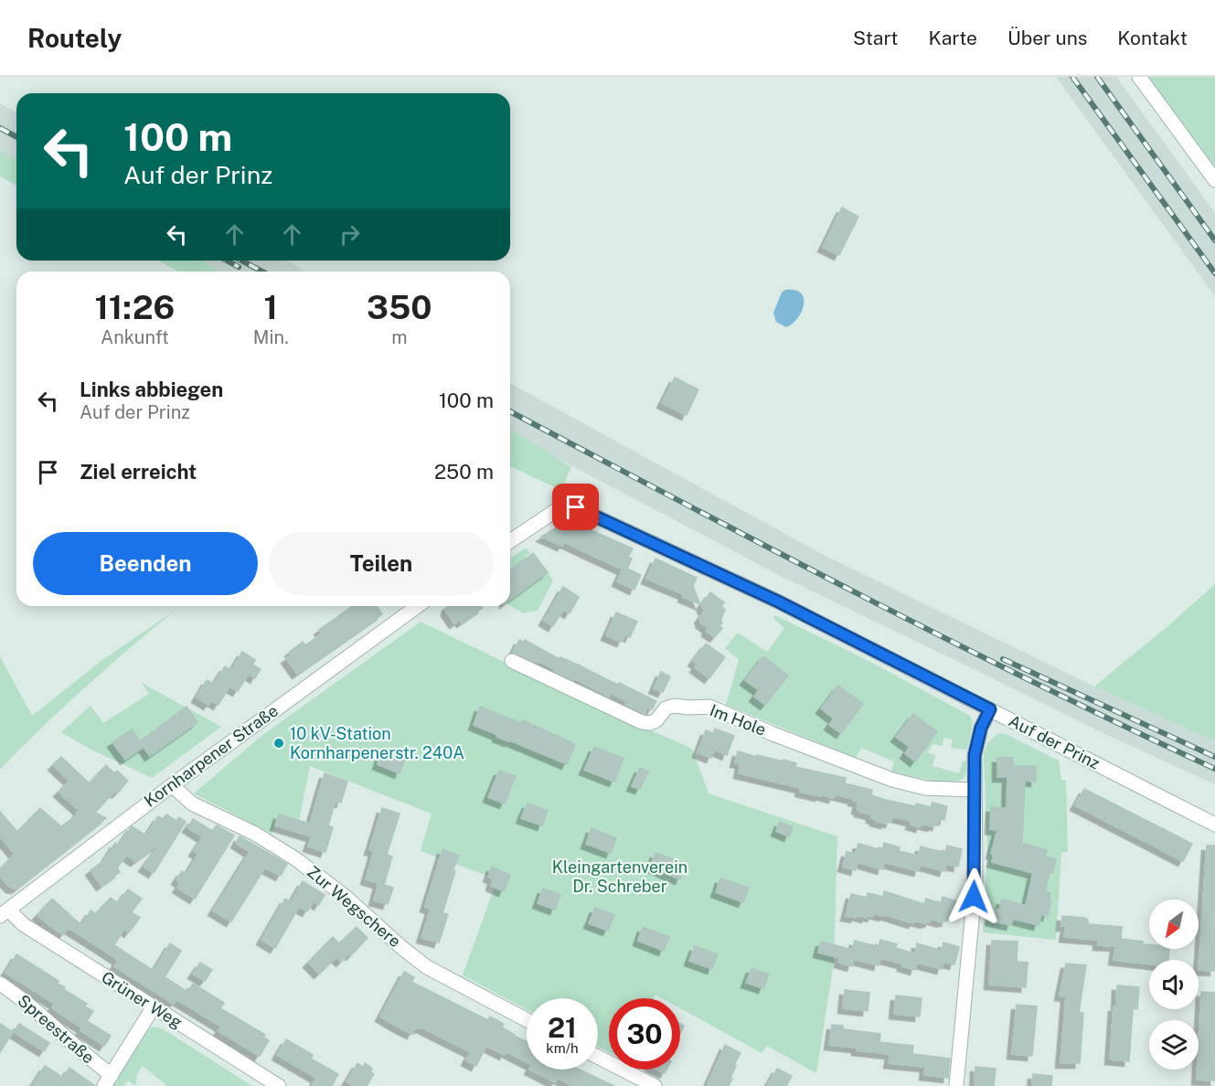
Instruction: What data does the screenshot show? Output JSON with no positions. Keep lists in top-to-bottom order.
{
  "streets": {
    "street": [
      "Im Hole",
      "Auf der Prinz",
      "Kornharpener Straße",
      "Zur Wegschere",
      "Grüner Weg",
      "Spreestraße"
    ]
  },
  "crossings": [
    ["Kornharpener Straße", "Zur Wegschere"],
    ["Kornharpener Straße", "Grüner Weg"],
    ["Grüner Weg", "Spreestraße"]
  ],
  "parks": ["Kleingartenverein Dr. Schreber"],
  "places": ["10 kV-Station Kornharpenerstr. 240A"],
  "north": "bottom left",
  "page": {
    "header": "Routely",
    "nav": [
      "Start",
      "Karte",
      "Über uns",
      "Kontakt"
    ],
    "turn": ["100 m", "Auf der Prinz"],
    "eta": [
      "11:26",
      "Ankunft",
      "1",
      "Min.",
      "350",
      "m"
    ],
    "list": [
      {
        "name": "Links abbiegen",
        "note": "Auf der Prinz",
        "value": "100 m"
      },
      {
        "name": "Ziel erreicht",
        "value": "250 m"
      }
    ],
    "buttons": ["Beenden", "Teilen"],
    "speed": "21 km/h",
    "limit": "30"
  }
}
